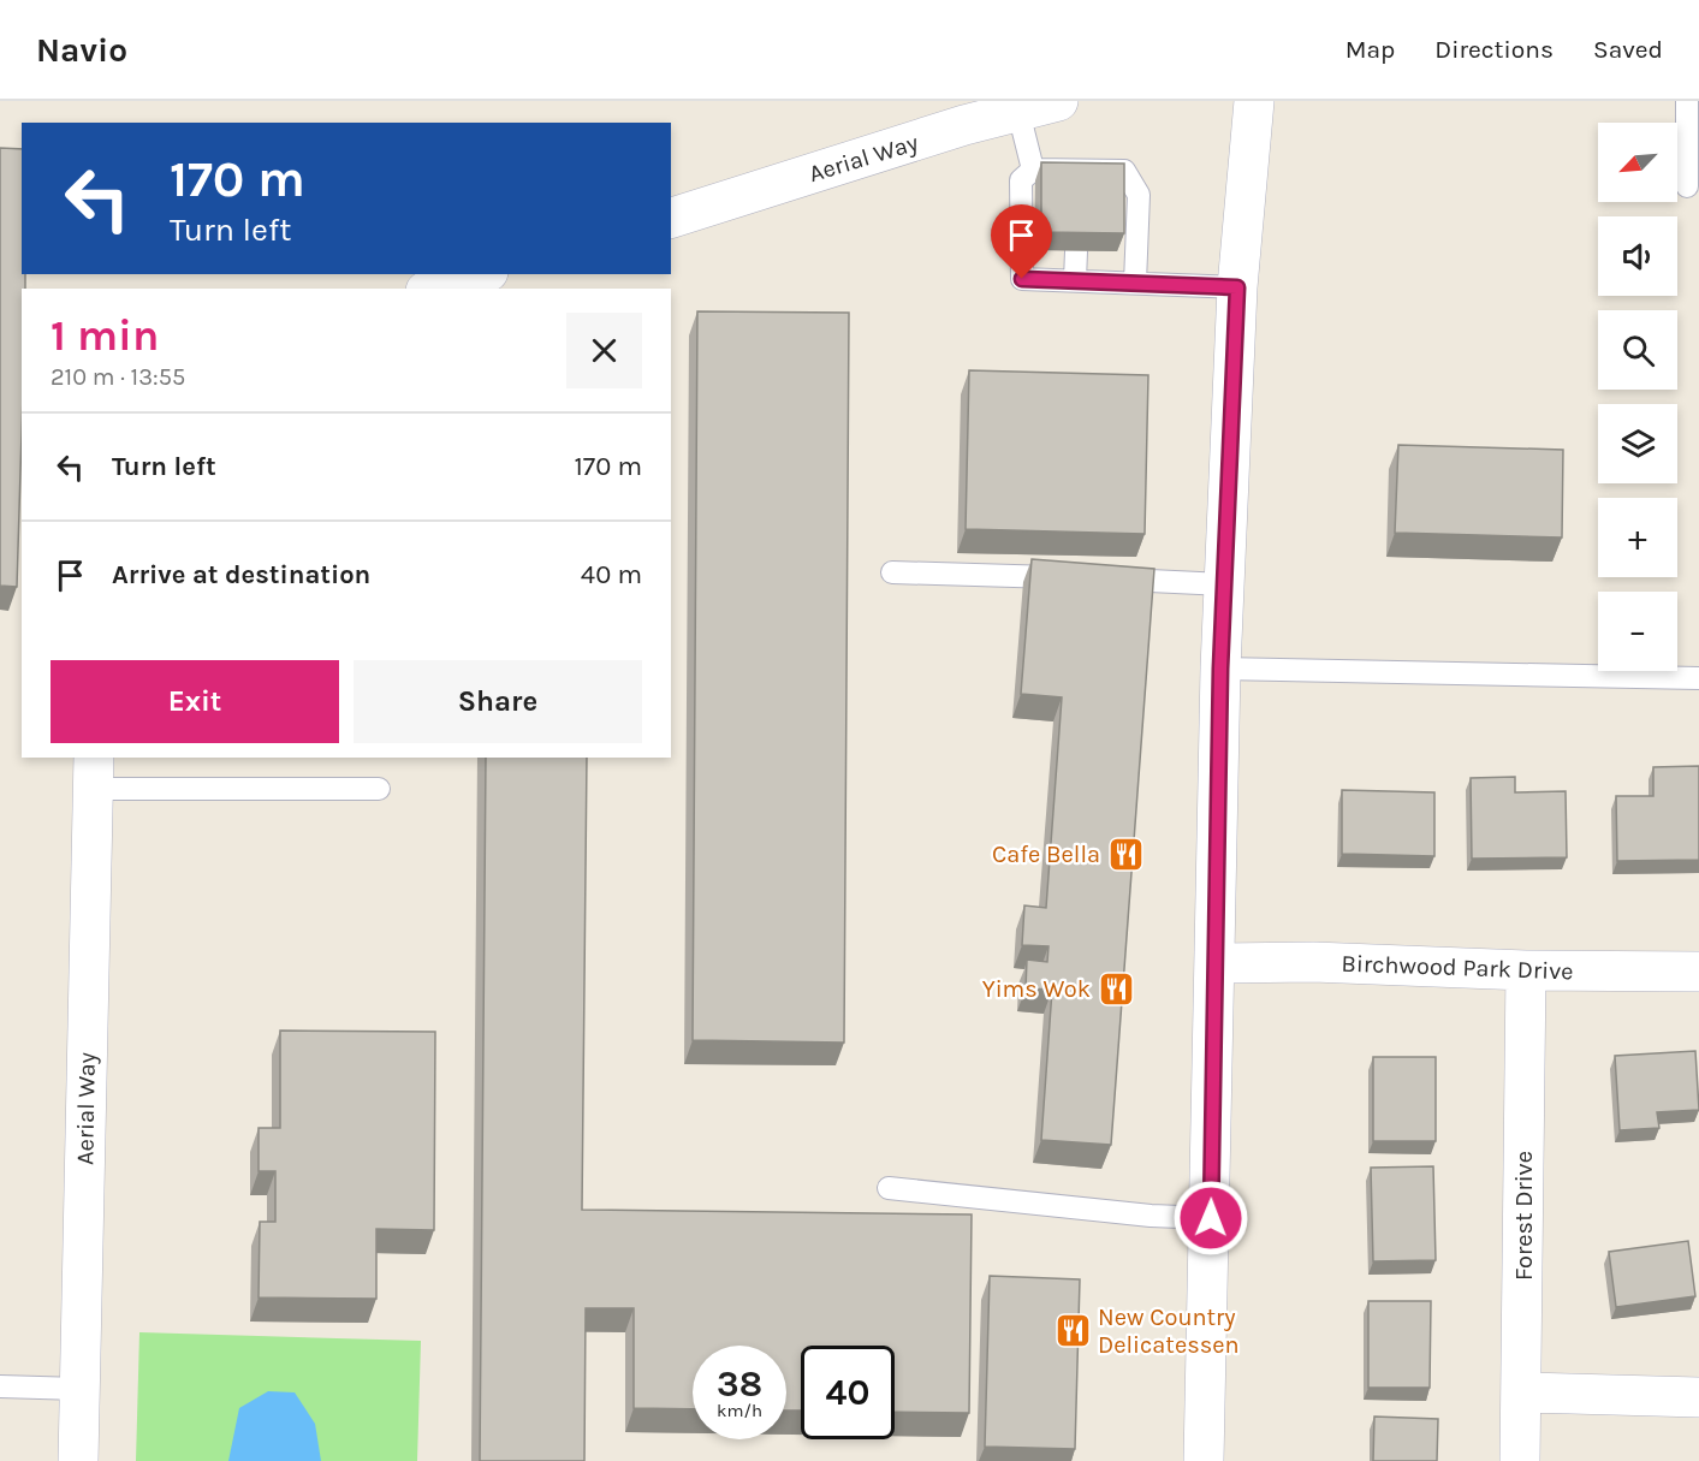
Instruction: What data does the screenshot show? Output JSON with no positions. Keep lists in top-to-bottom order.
{
  "streets": {
    "street": ["Aerial Way", "Birchwood Park Drive", "Forest Drive"]
  },
  "crossings": [
    ["Birchwood Park Drive", "Forest Drive"]
  ],
  "places": {
    "restaurant": ["Cafe Bella", "Yims Wok", "New Country Delicatessen"]
  },
  "north": "bottom left",
  "page": {
    "header": "Navio",
    "nav": ["Map", "Directions", "Saved"],
    "map_buttons": ["+", "−"],
    "turn": ["170 m", "Turn left"],
    "heading": ["1 min", "210 m · 13:55"],
    "list": [
      {
        "name": "Turn left",
        "value": "170 m"
      },
      {
        "name": "Arrive at destination",
        "value": "40 m"
      }
    ],
    "buttons": ["Exit", "Share"],
    "speed": "38 km/h",
    "limit": "40"
  }
}
